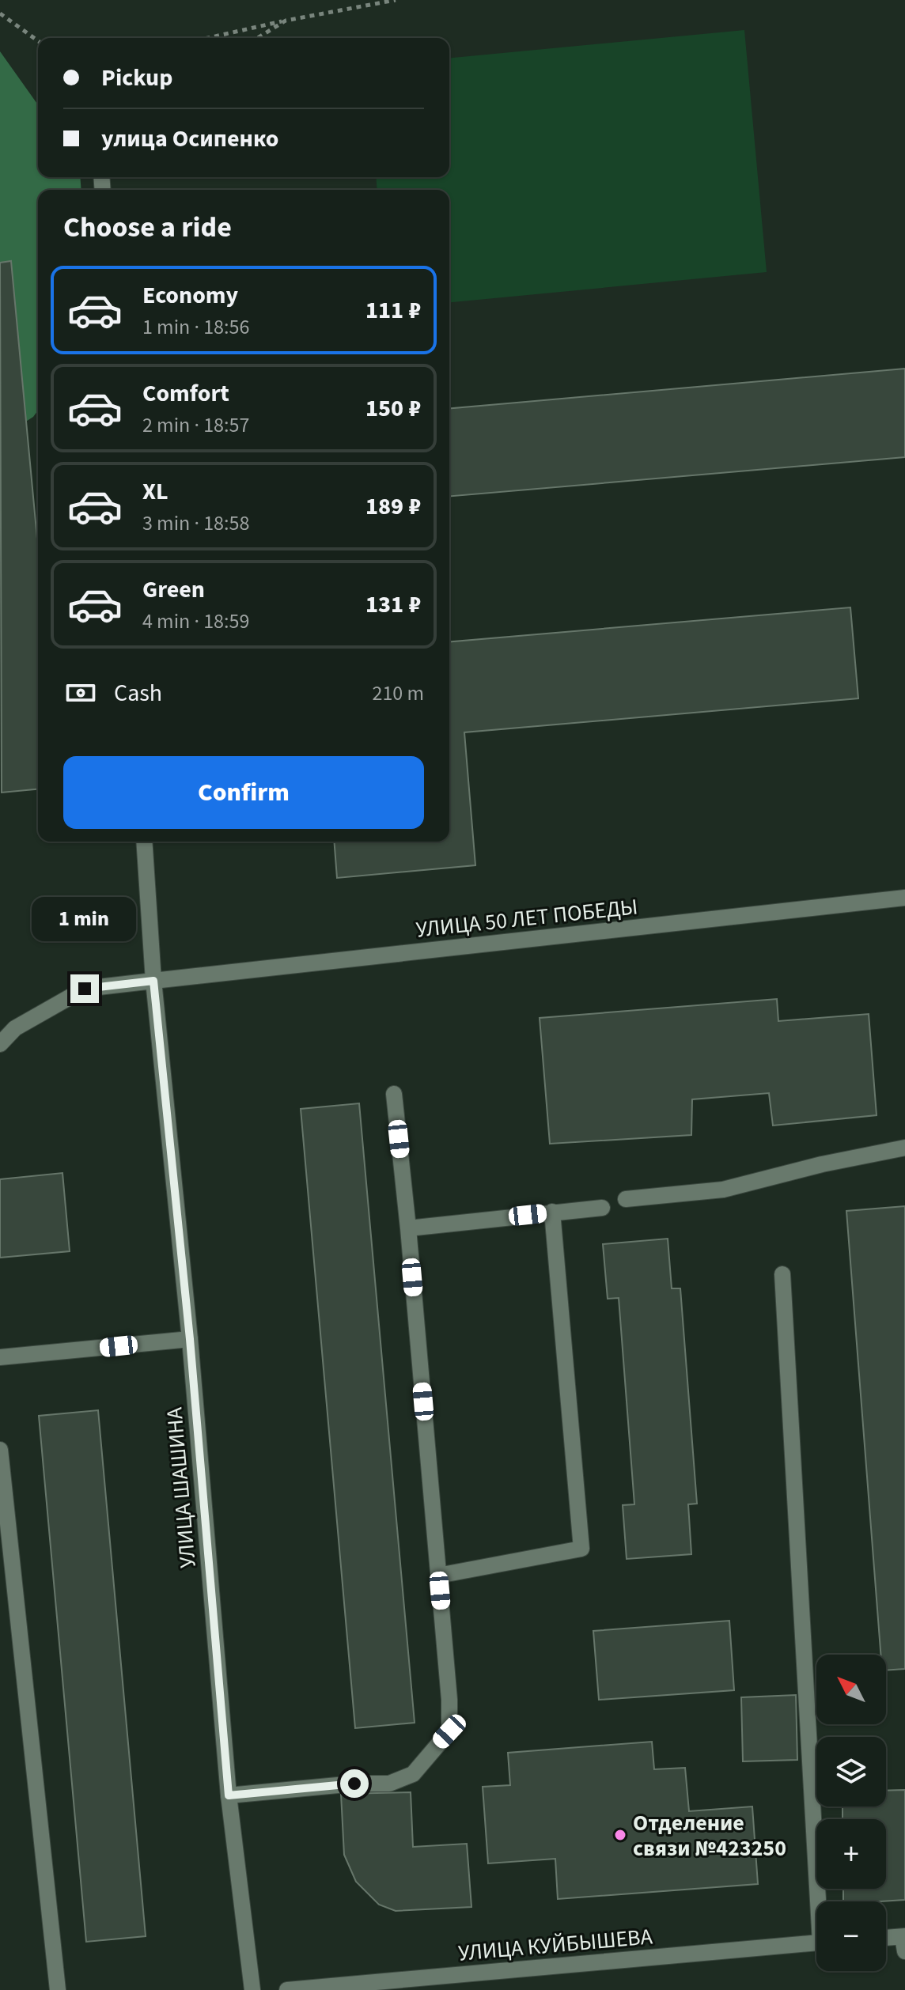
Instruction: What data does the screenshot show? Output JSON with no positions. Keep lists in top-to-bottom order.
{
  "streets": {
    "street": ["УЛИЦА 50 ЛЕТ ПОБЕДЫ", "УЛИЦА ШАШИНА", "УЛИЦА КУЙБЫШЕВА"]
  },
  "crossings": [
    ["УЛИЦА 50 ЛЕТ ПОБЕДЫ", "УЛИЦА ШАШИНА"]
  ],
  "places": ["Отделение связи №423250"],
  "north": "top left",
  "page": {
    "banner": ["Pickup", "улица Осипенко"],
    "heading": "Choose a ride",
    "list": [
      {
        "name": "Economy",
        "note": "1 min · 18:56",
        "value": "111 ₽"
      },
      {
        "name": "Comfort",
        "note": "2 min · 18:57",
        "value": "150 ₽"
      },
      {
        "name": "XL",
        "note": "3 min · 18:58",
        "value": "189 ₽"
      },
      {
        "name": "Green",
        "note": "4 min · 18:59",
        "value": "131 ₽"
      }
    ],
    "pay": ["Cash", "210 m"],
    "buttons": "Confirm",
    "bubble": "1 min",
    "map_buttons": ["+", "−"]
  }
}
